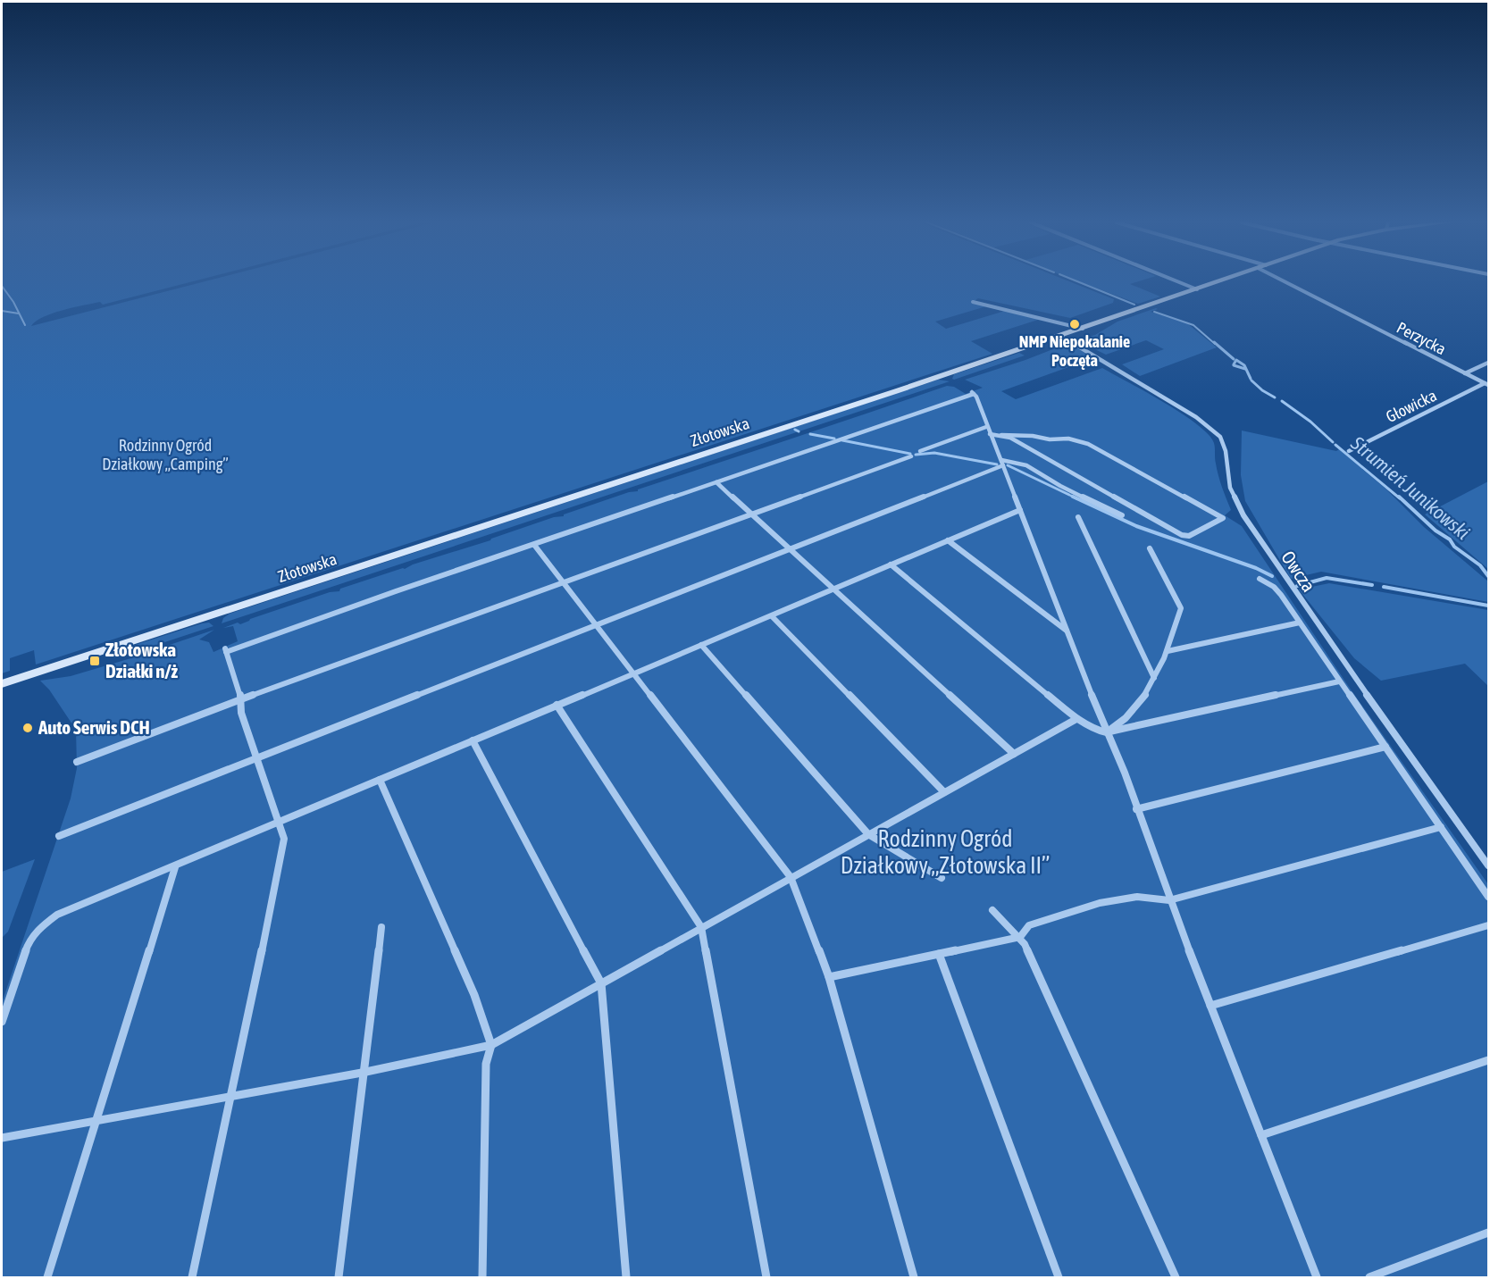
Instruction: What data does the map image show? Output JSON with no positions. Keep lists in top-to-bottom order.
{
  "streets": {
    "street": [
      "Perzycka",
      "Głowicka",
      "Złotowska",
      "Owcza"
    ]
  },
  "crossings": [
    ["Perzycka", "Głowicka"],
    ["Złotowska", "Owcza"]
  ],
  "water": ["Strumień Junikowski"],
  "parks": ["Rodzinny Ogród Działkowy „Camping”", "Rodzinny Ogród Działkowy „Złotowska II”"],
  "places": {
    "other": ["NMP Niepokalanie Poczęta", "Auto Serwis DCH"],
    "transit": ["Złotowska Działki n/ż"]
  }
}
